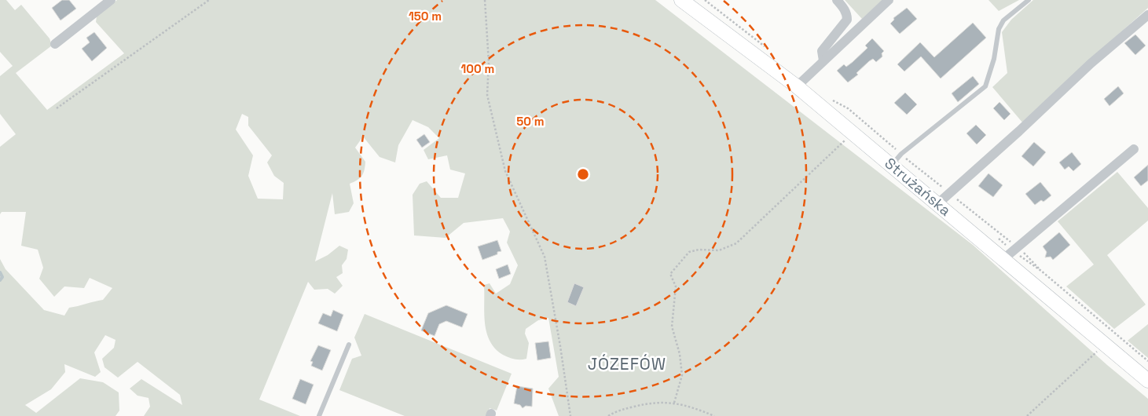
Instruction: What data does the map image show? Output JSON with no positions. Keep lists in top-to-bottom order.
{
  "streets": {
    "main road": ["Strużańska"]
  },
  "districts": ["JÓZEFÓW"],
  "rings": ["150 m", "100 m", "50 m"]
}
